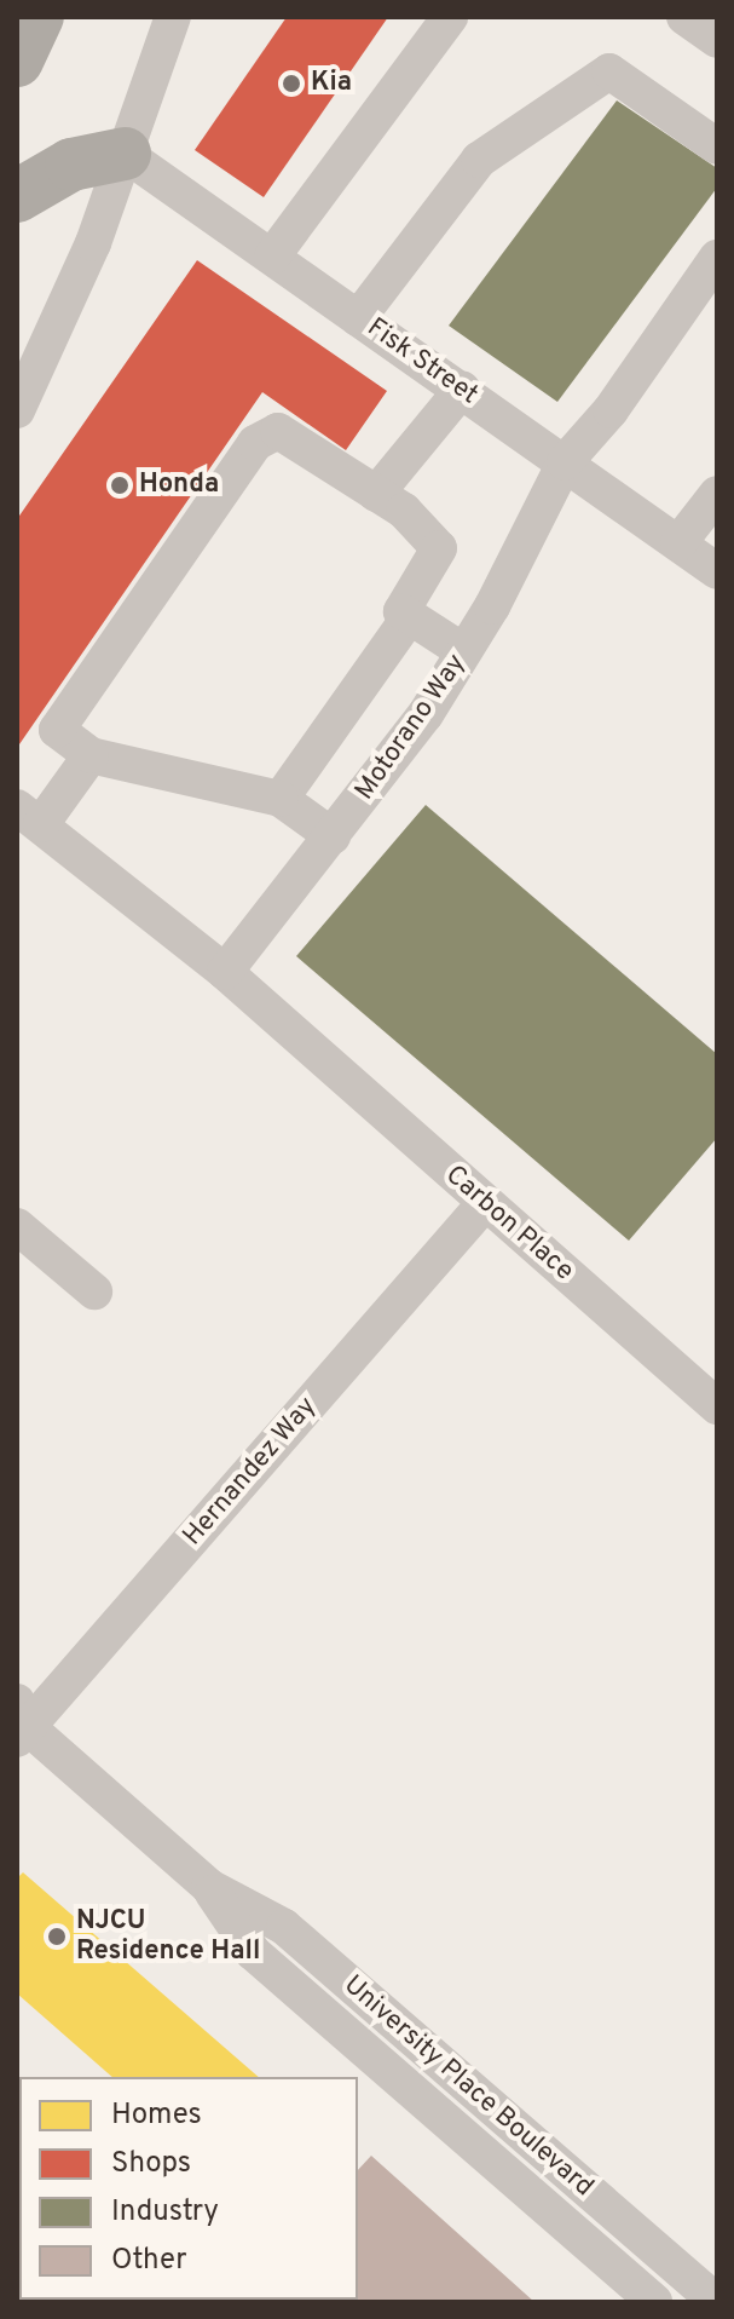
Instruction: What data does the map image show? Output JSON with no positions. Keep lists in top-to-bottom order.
{
  "streets": {
    "street": [
      "Fisk Street",
      "Motorano Way",
      "Carbon Place",
      "Hernandez Way",
      "University Place Boulevard"
    ]
  },
  "crossings": [
    ["Fisk Street", "Motorano Way"],
    ["Motorano Way", "Carbon Place"],
    ["Carbon Place", "Hernandez Way"],
    ["Hernandez Way", "University Place Boulevard"]
  ],
  "places": ["Kia", "Honda", "NJCU Residence Hall"],
  "legend": [
    "Homes",
    "Shops",
    "Industry",
    "Other"
  ]
}
